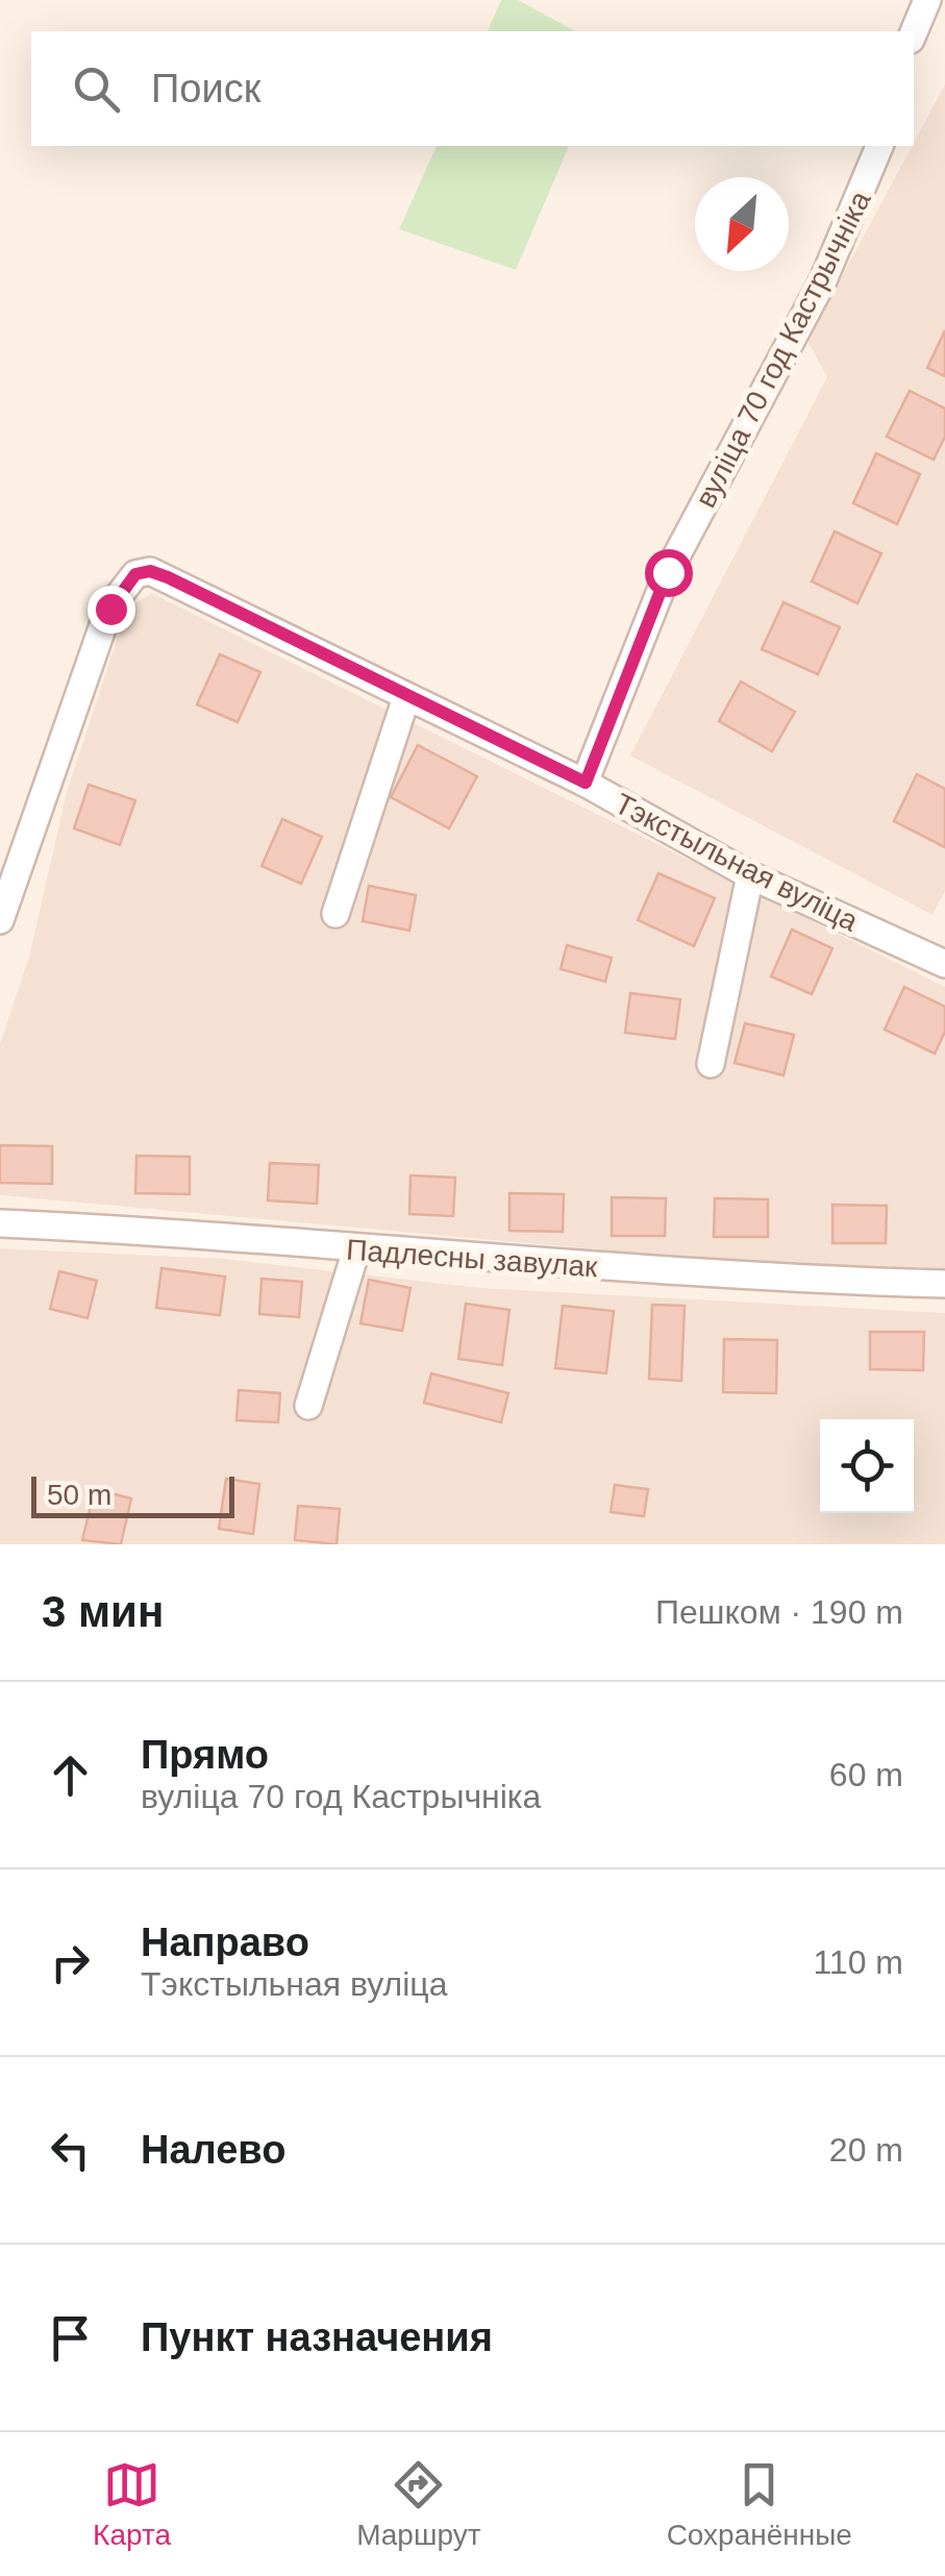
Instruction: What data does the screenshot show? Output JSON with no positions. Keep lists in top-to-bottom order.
{
  "streets": {
    "street": ["вуліца 70 год Кастрычніка", "Тэкстыльная вуліца", "Падлесны завулак"]
  },
  "crossings": [
    ["вуліца 70 год Кастрычніка", "Тэкстыльная вуліца"]
  ],
  "scale_bar": "50 m",
  "north": "bottom left",
  "page": {
    "search": "Поиск",
    "scale": "50 m",
    "heading": ["3 мин", "Пешком · 190 m"],
    "list": [
      ["Прямо", "вуліца 70 год Кастрычніка", "60 m"],
      ["Направо", "Тэкстыльная вуліца", "110 m"],
      ["Налево", "20 m"],
      "Пункт назначения"
    ],
    "nav": ["Карта", "Маршрут", "Сохранённые"]
  }
}
